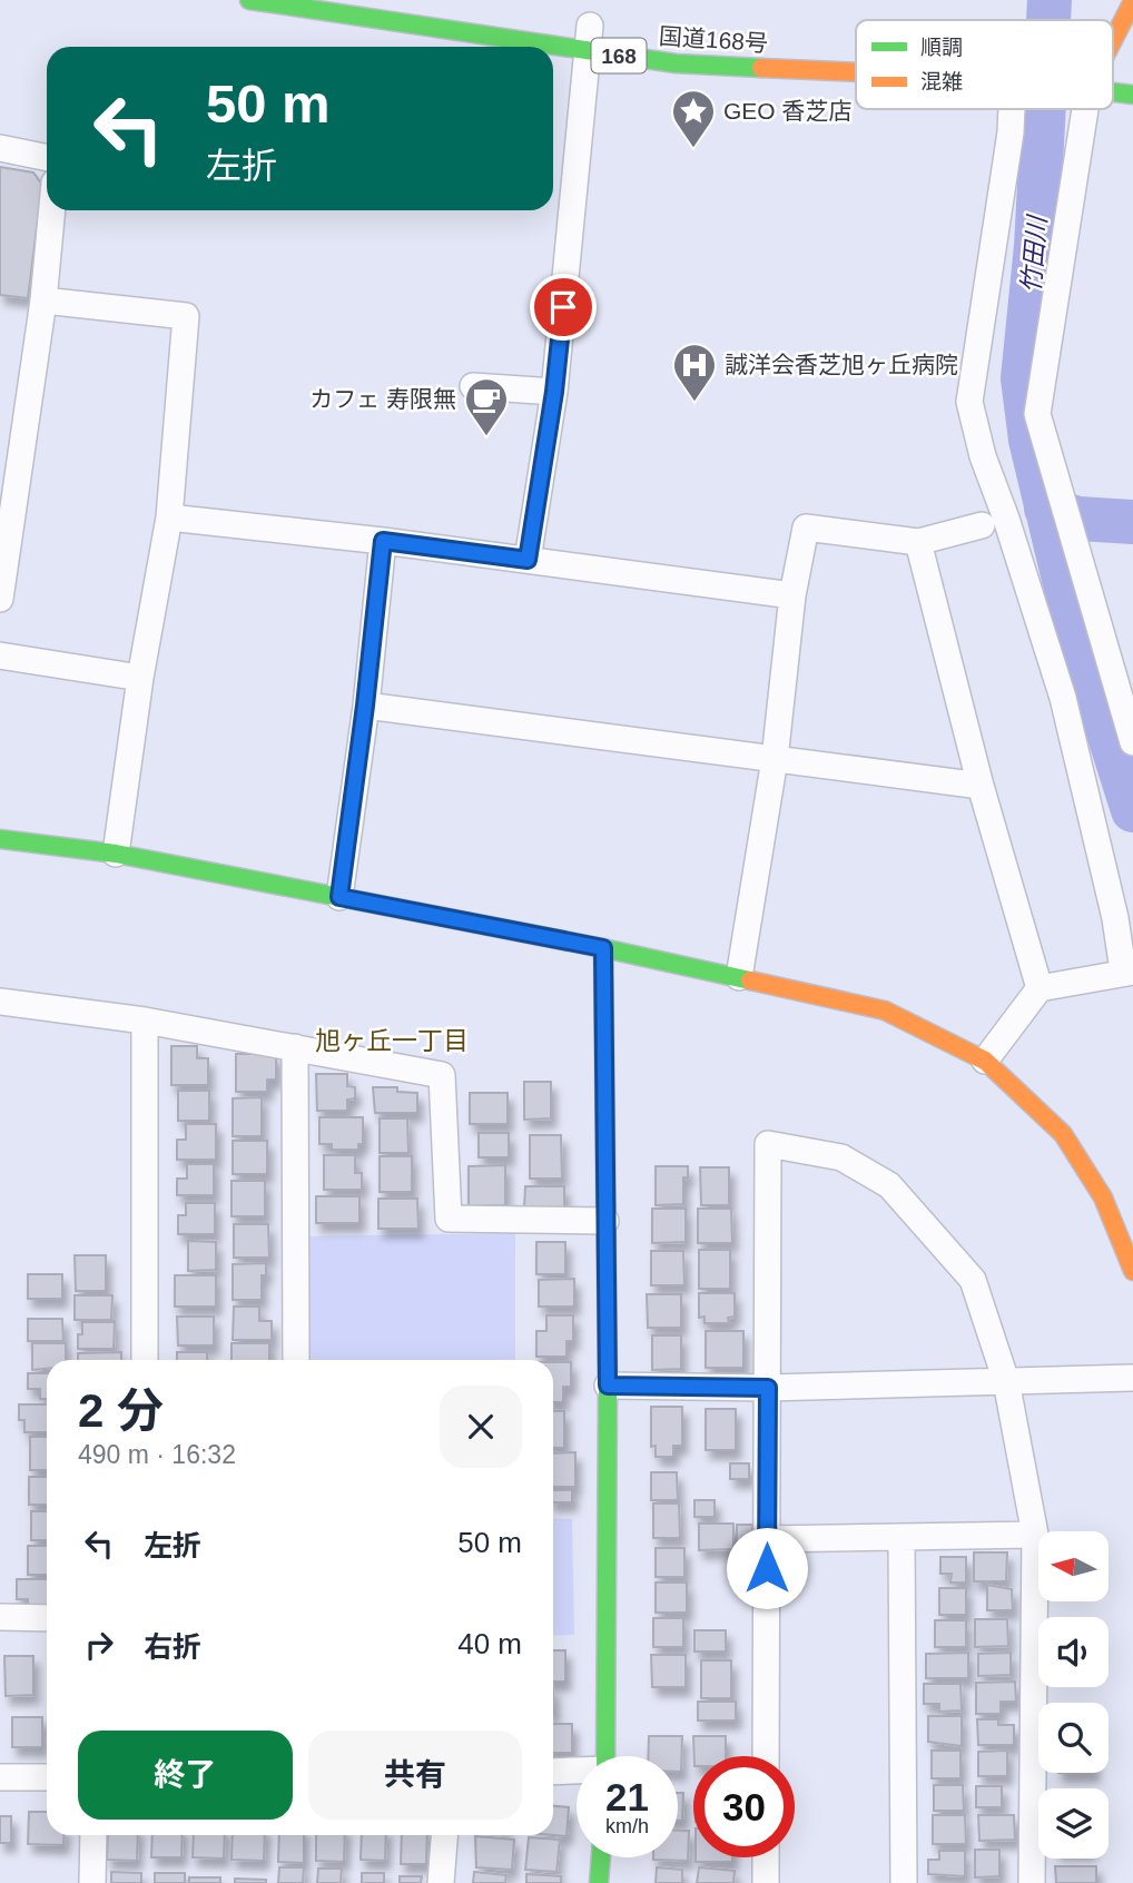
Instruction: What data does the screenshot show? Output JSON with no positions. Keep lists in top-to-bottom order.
{
  "streets": {
    "main road": ["国道168号", "168"]
  },
  "districts": ["旭ヶ丘一丁目"],
  "water": ["竹田川"],
  "places": {
    "place": ["GEO 香芝店"],
    "hospital": ["誠洋会香芝旭ヶ丘病院"],
    "cafe": ["カフェ 寿限無"]
  },
  "legend": ["順調", "混雑"],
  "north": "left",
  "page": {
    "turn": ["50 m", "左折"],
    "heading": ["2 分", "490 m · 16:32"],
    "list": [
      {
        "name": "左折",
        "value": "50 m"
      },
      {
        "name": "右折",
        "value": "40 m"
      }
    ],
    "buttons": ["終了", "共有"],
    "speed": "21 km/h",
    "limit": "30"
  }
}
